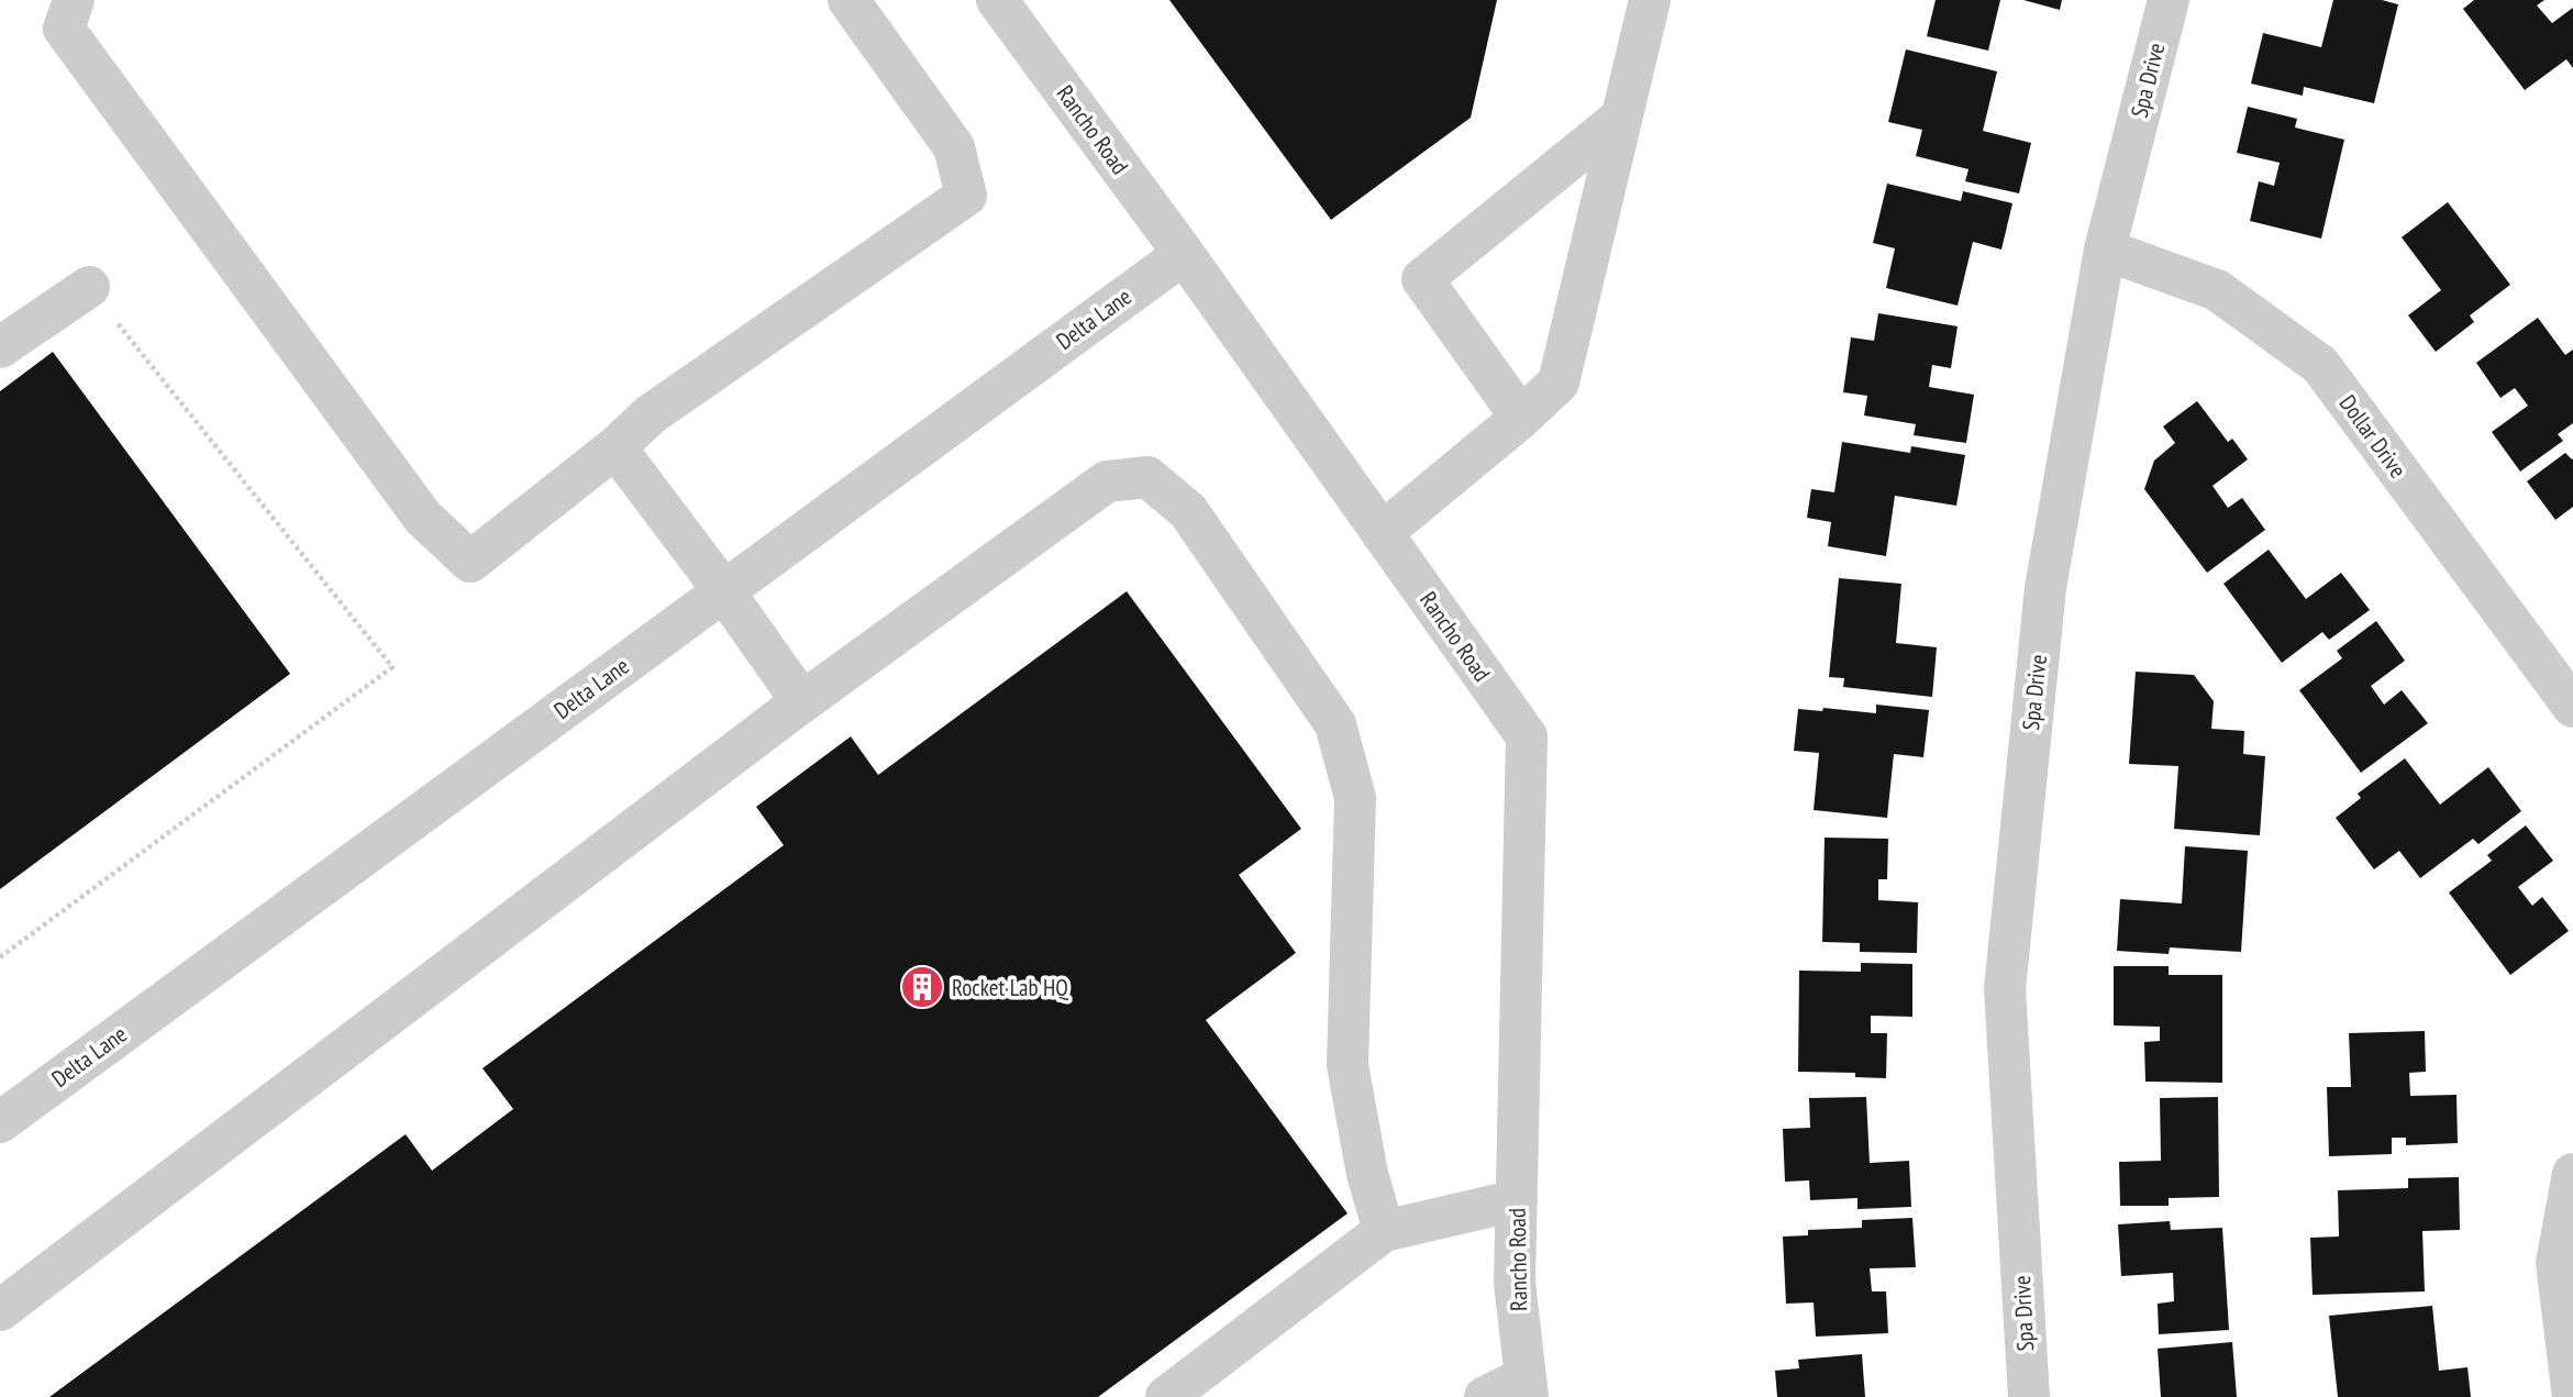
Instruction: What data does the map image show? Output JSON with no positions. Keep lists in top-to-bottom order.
{
  "streets": {
    "street": [
      "Spa Drive",
      "Rancho Road",
      "Delta Lane",
      "Dollar Drive"
    ]
  },
  "crossings": [
    ["Spa Drive", "Dollar Drive"],
    ["Rancho Road", "Delta Lane"]
  ],
  "places": {
    "building": ["Rocket Lab HQ"]
  }
}
